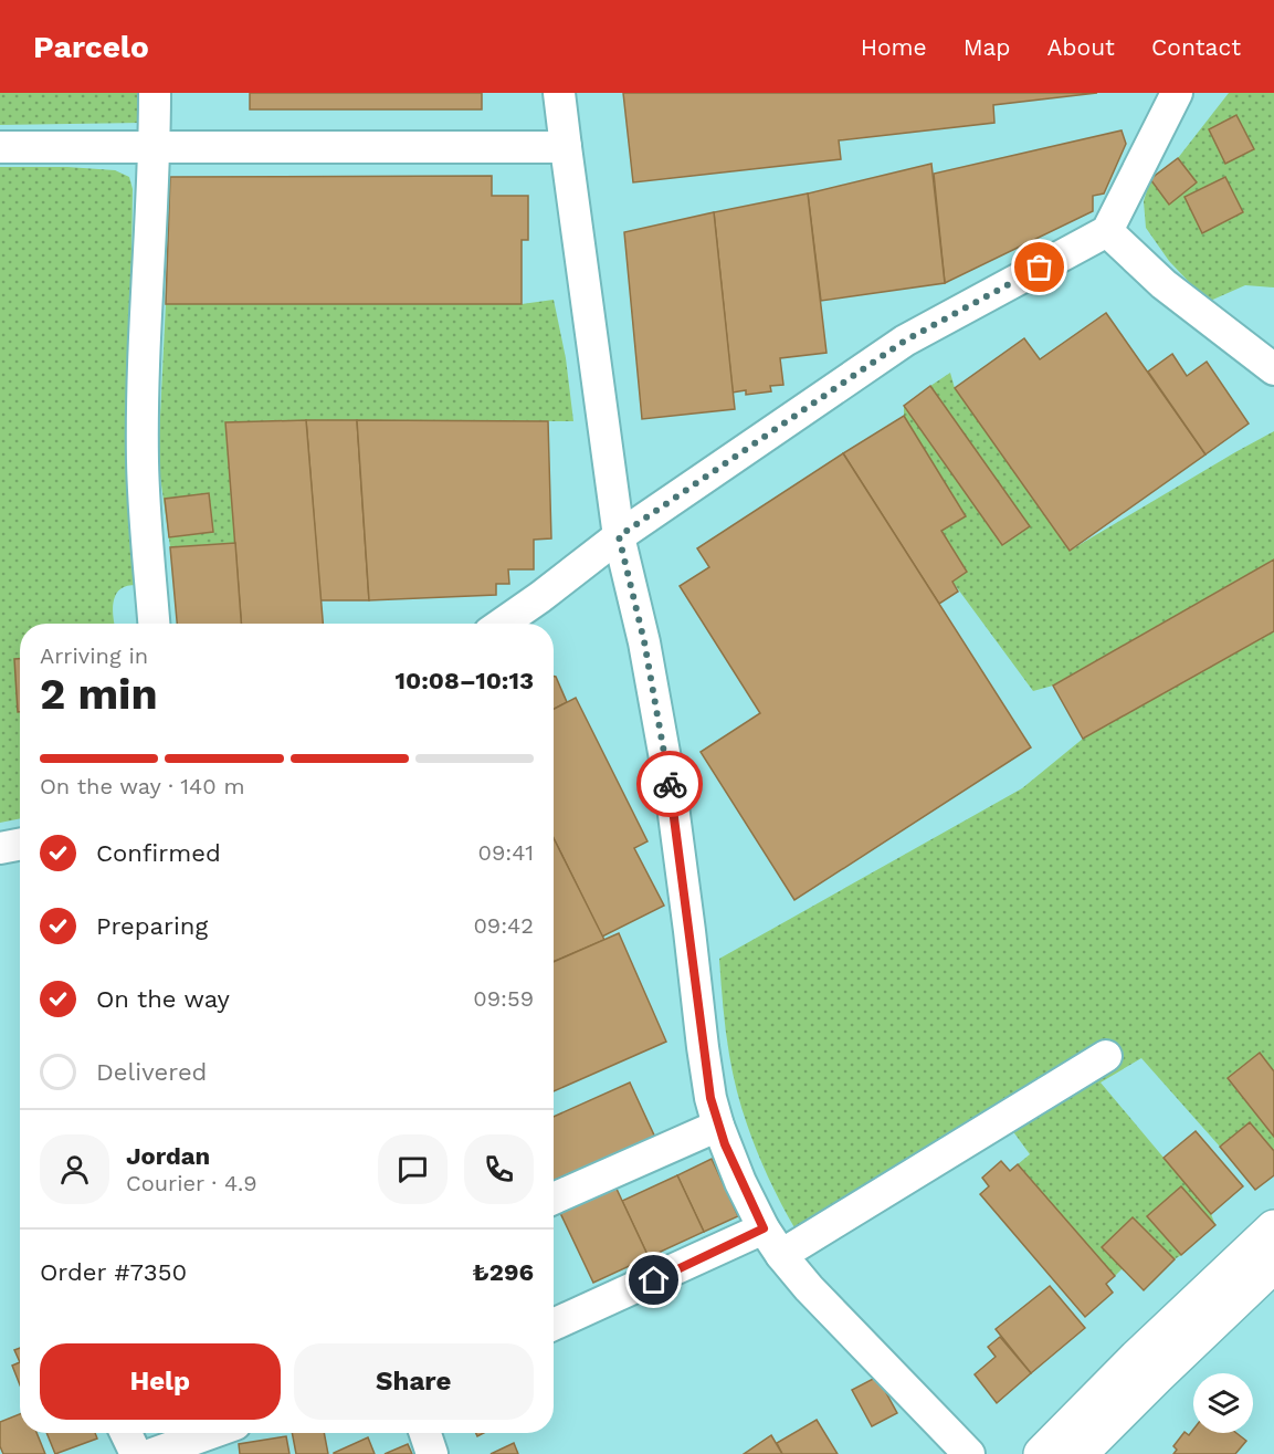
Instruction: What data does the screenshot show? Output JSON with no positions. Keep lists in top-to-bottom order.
{
  "page": {
    "header": "Parcelo",
    "nav": [
      "Home",
      "Map",
      "About",
      "Contact"
    ],
    "heading": ["2 min", "Arriving in", "10:08–10:13"],
    "panel": [
      "Jordan",
      "Courier · 4.9",
      "Order #7350",
      "₺296"
    ],
    "bar": "On the way · 140 m",
    "list": [
      ["Confirmed", "09:41"],
      ["Preparing", "09:42"],
      ["On the way", "09:59"],
      "Delivered"
    ],
    "buttons": ["Help", "Share"]
  }
}
